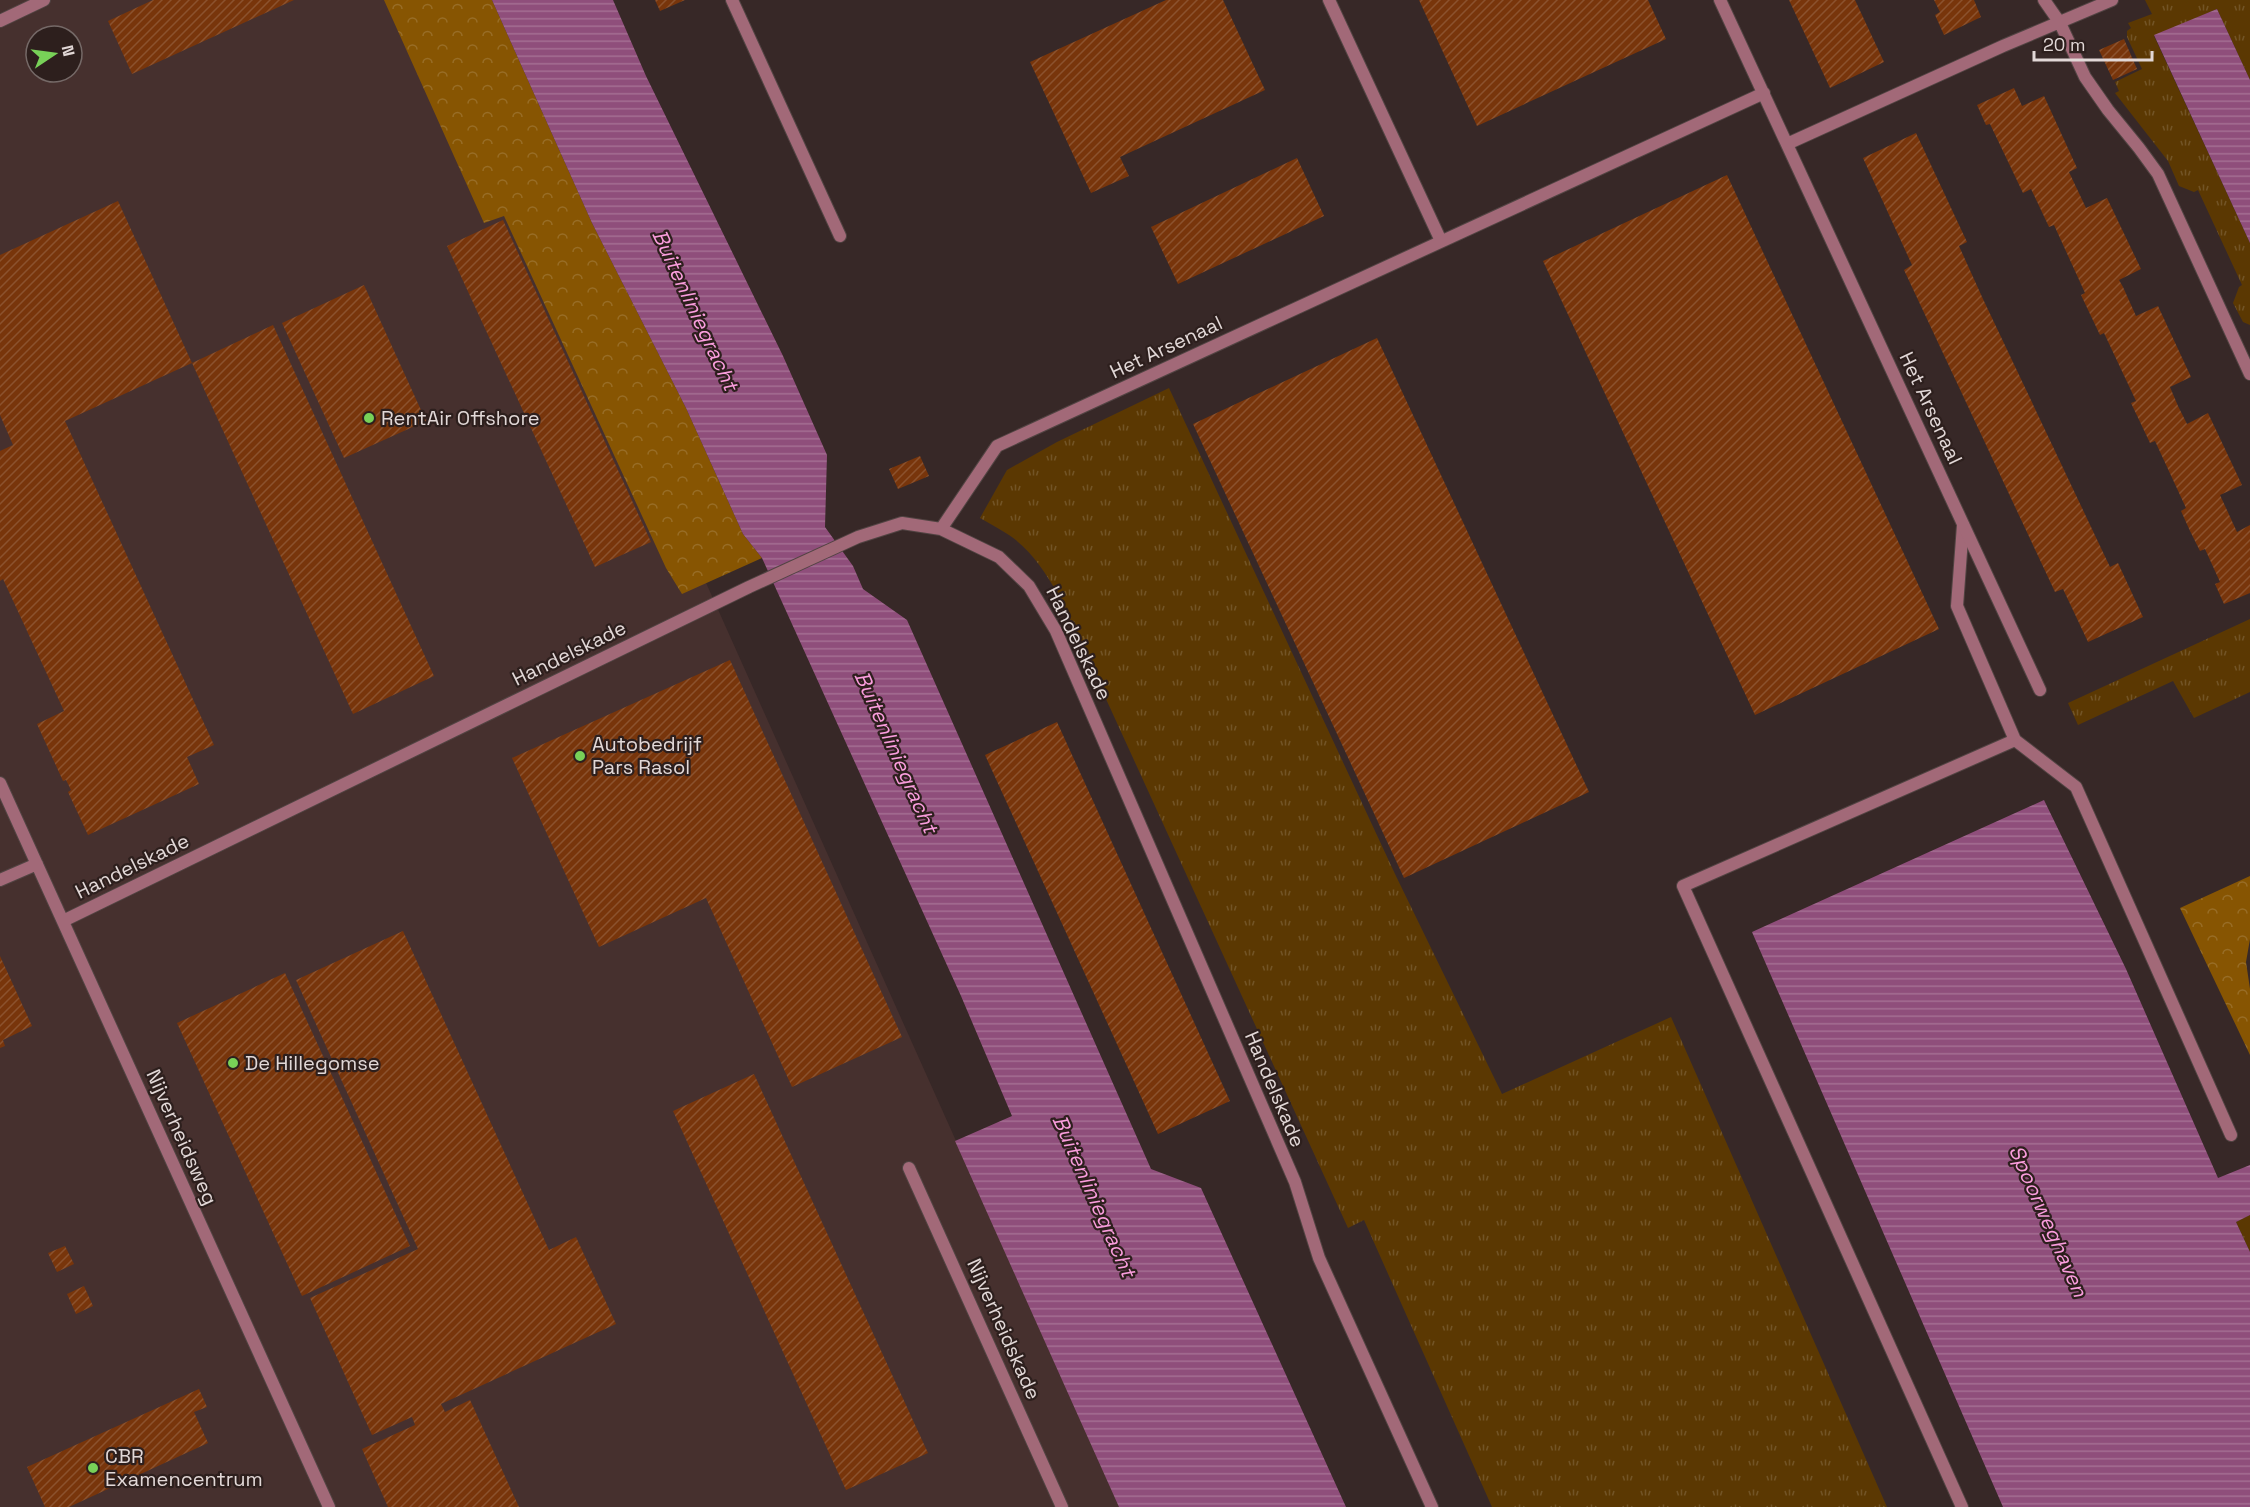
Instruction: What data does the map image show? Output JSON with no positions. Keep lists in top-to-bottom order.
{
  "streets": {
    "street": [
      "Het Arsenaal",
      "Handelskade",
      "Nijverheidsweg",
      "Nijverheidskade"
    ]
  },
  "crossings": [
    ["Het Arsenaal", "Handelskade"],
    ["Handelskade", "Nijverheidsweg"]
  ],
  "water": ["Buitenliniegracht", "Spoorweghaven"],
  "places": [
    "RentAir Offshore",
    "Autobedrijf Pars Rasol",
    "De Hillegomse",
    "CBR Examencentrum"
  ],
  "scale_bar": "20 m",
  "north": "right"
}
